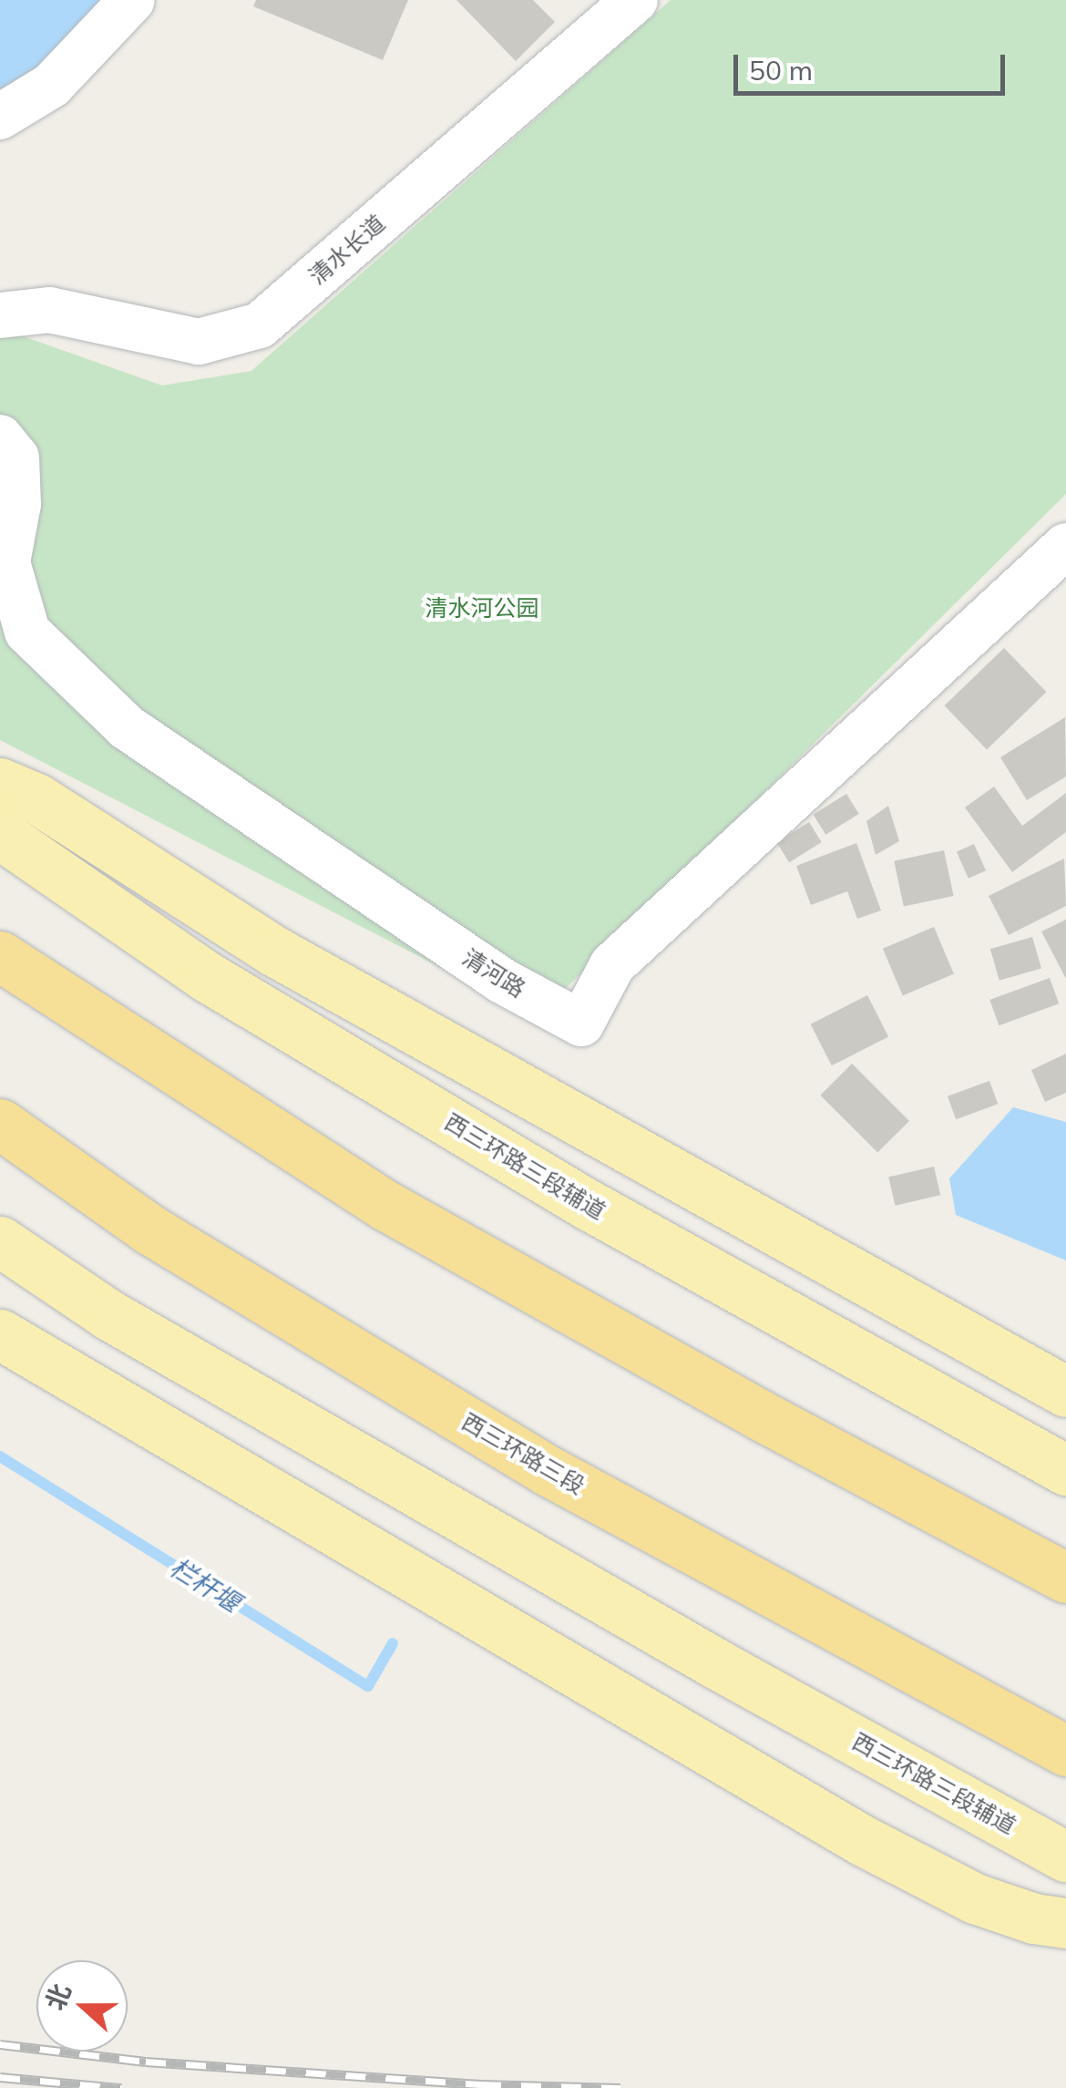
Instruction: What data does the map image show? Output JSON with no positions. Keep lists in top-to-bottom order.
{
  "streets": {
    "highway": ["西三环路三段"],
    "main road": ["西三环路三段辅道"],
    "street": ["清水长道", "清河路"]
  },
  "water": ["栏杆堰"],
  "parks": ["清水河公园"],
  "scale_bar": "50 m",
  "north": "left"
}
